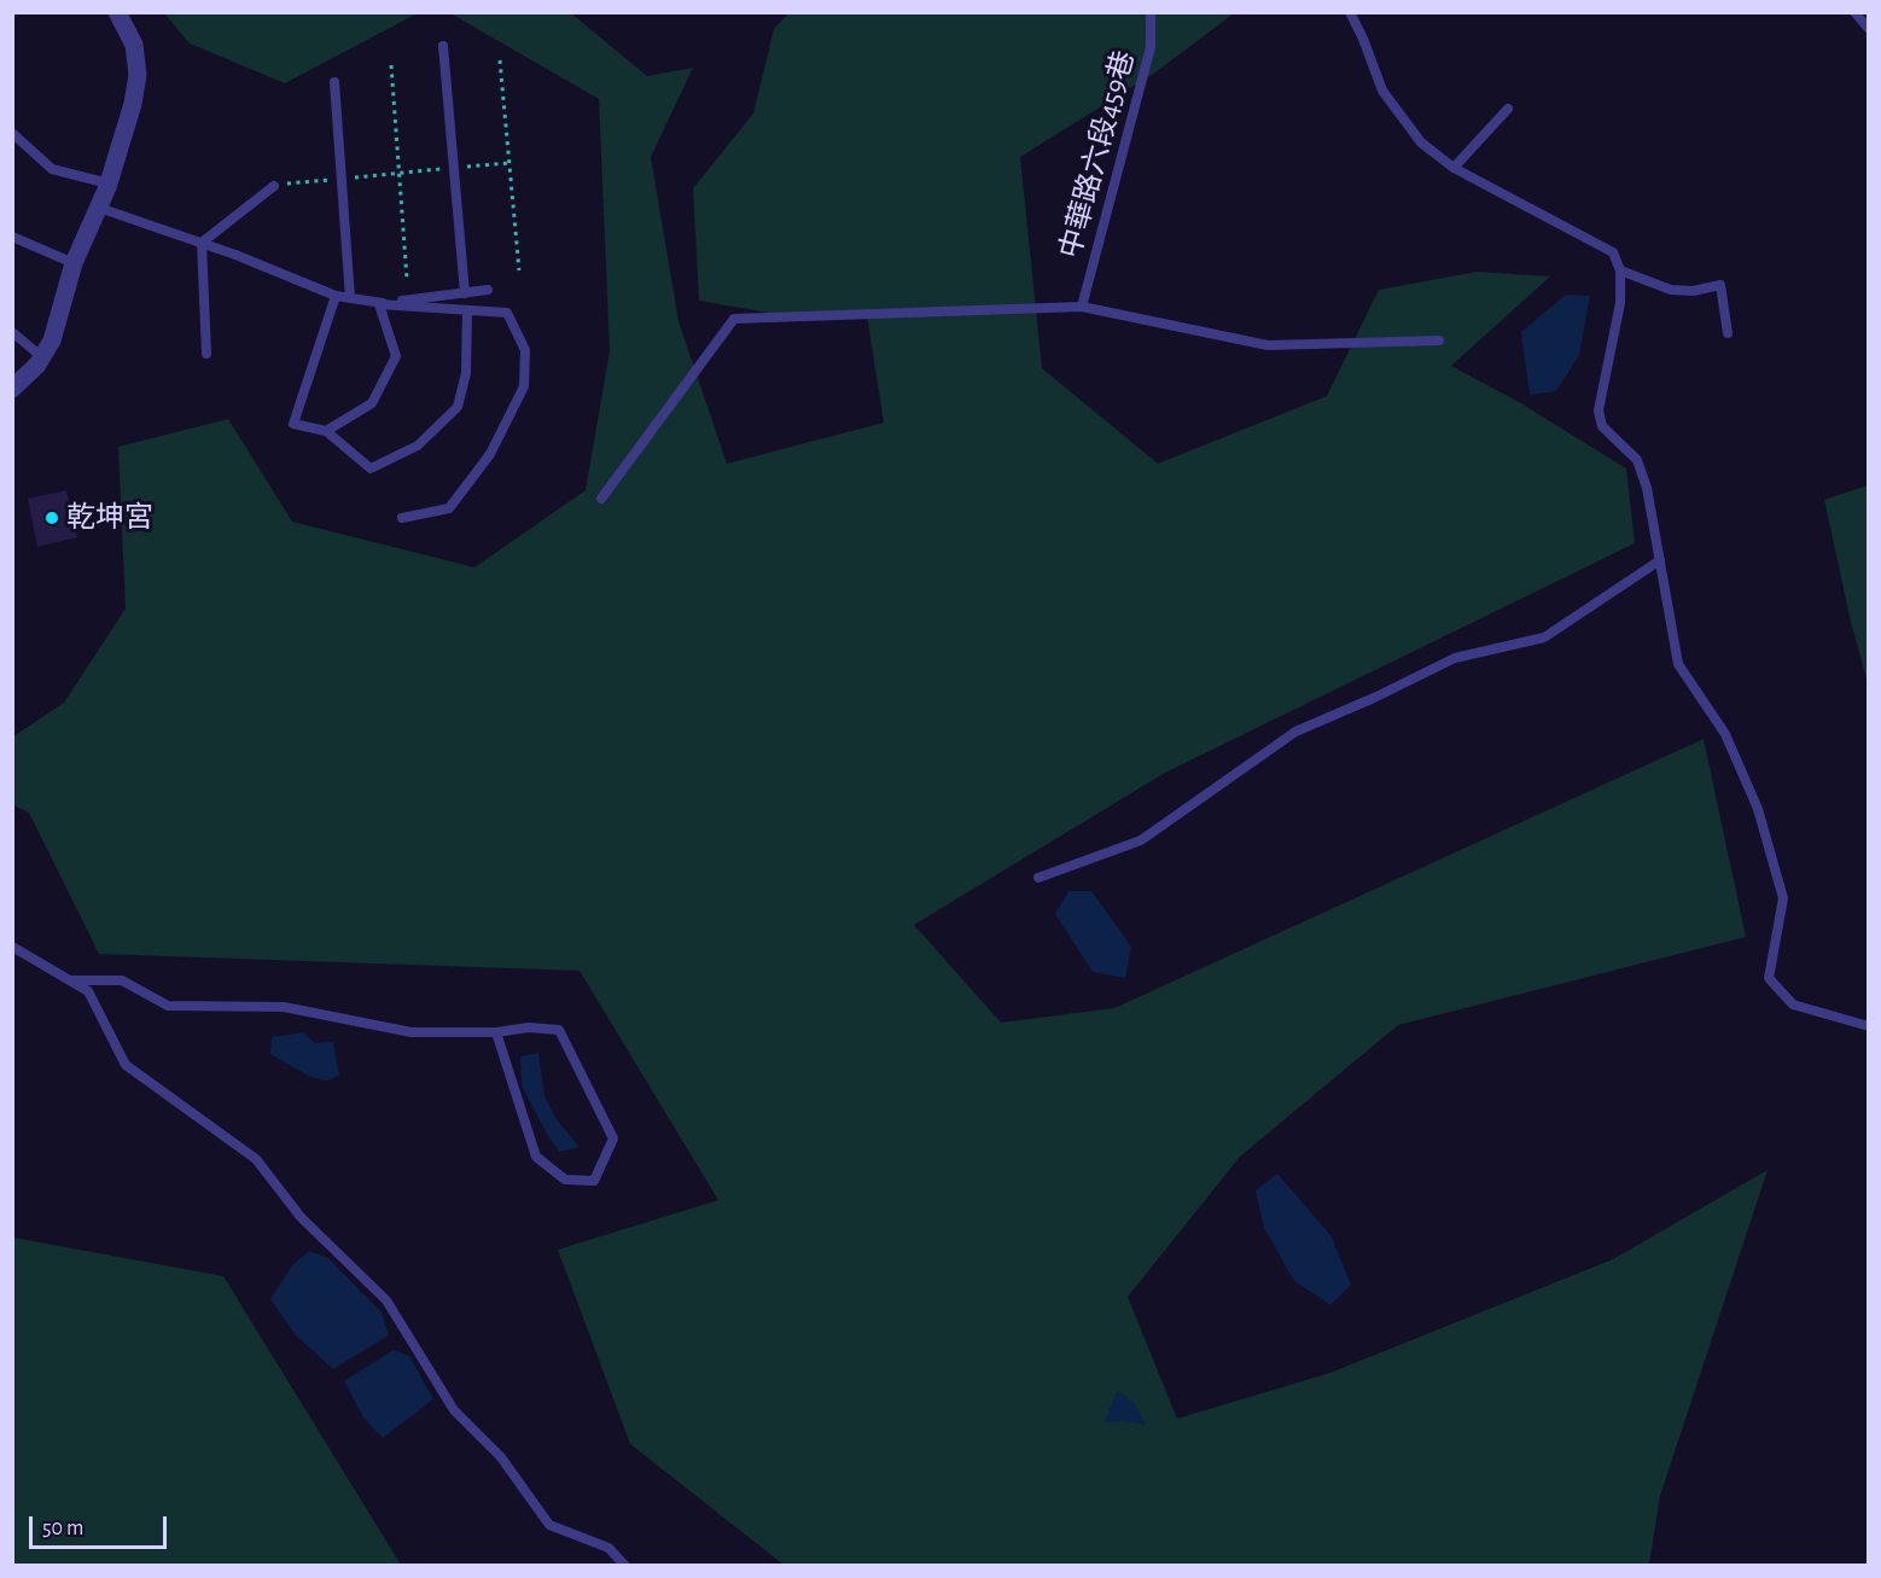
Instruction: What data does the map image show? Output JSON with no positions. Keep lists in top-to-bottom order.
{
  "streets": {
    "lane": ["中華路六段459巷"]
  },
  "places": ["乾坤宮"],
  "scale_bar": "50 m"
}
